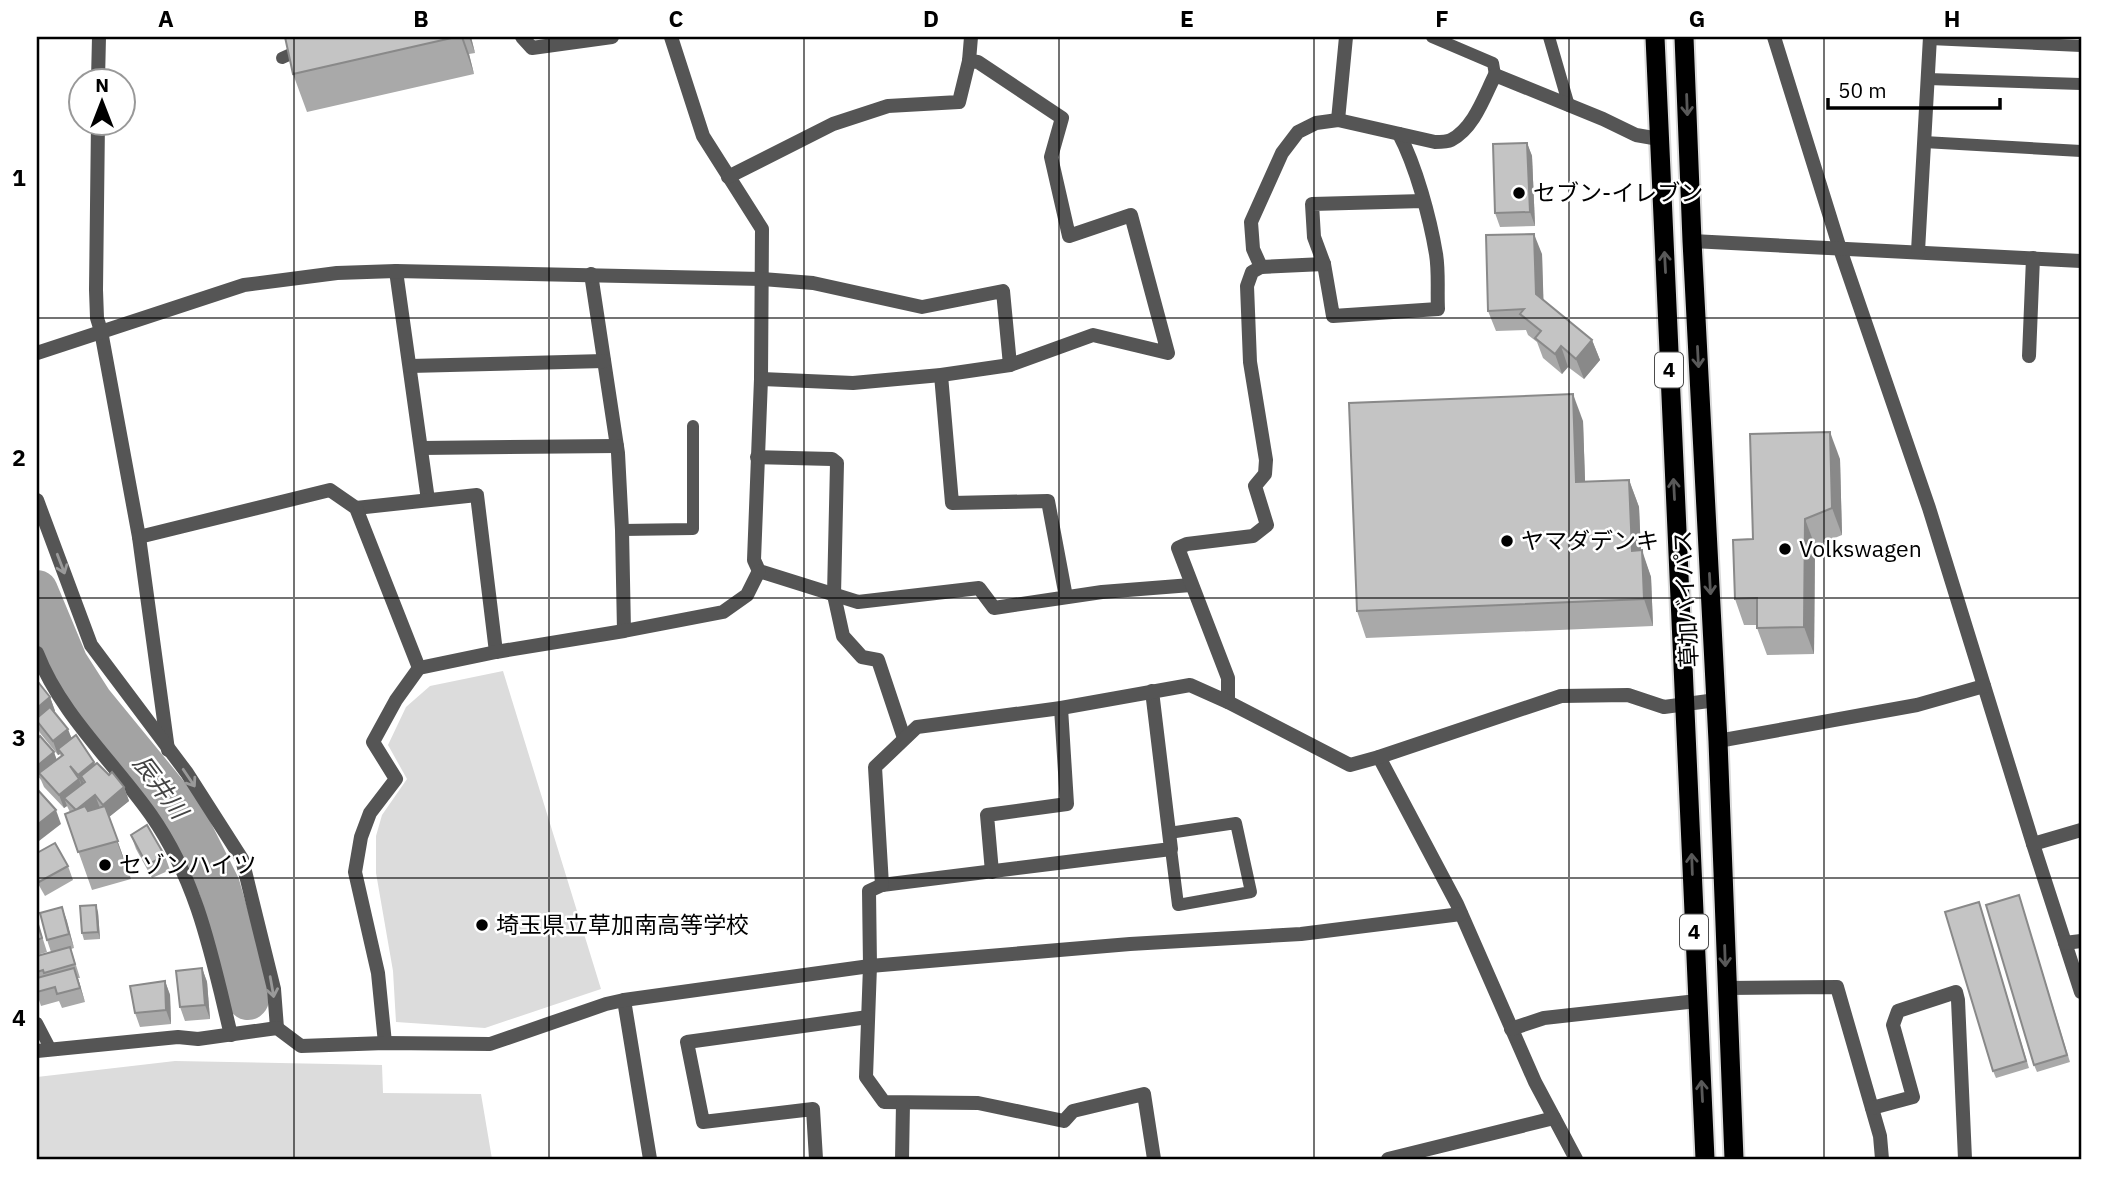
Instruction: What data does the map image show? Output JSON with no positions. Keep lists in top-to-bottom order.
{
  "streets": {
    "highway": ["4", "草加バイパス"]
  },
  "water": ["辰井川"],
  "places": [
    "セブン-イレブン",
    "ヤマダデンキ",
    "Volkswagen",
    "セゾンハイツ",
    "埼玉県立草加南高等学校"
  ],
  "scale_bar": "50 m",
  "north": "top",
  "grid": {
    "columns": [
      "A",
      "B",
      "C",
      "D",
      "E",
      "F",
      "G",
      "H"
    ],
    "rows": [
      "1",
      "2",
      "3",
      "4"
    ]
  }
}
